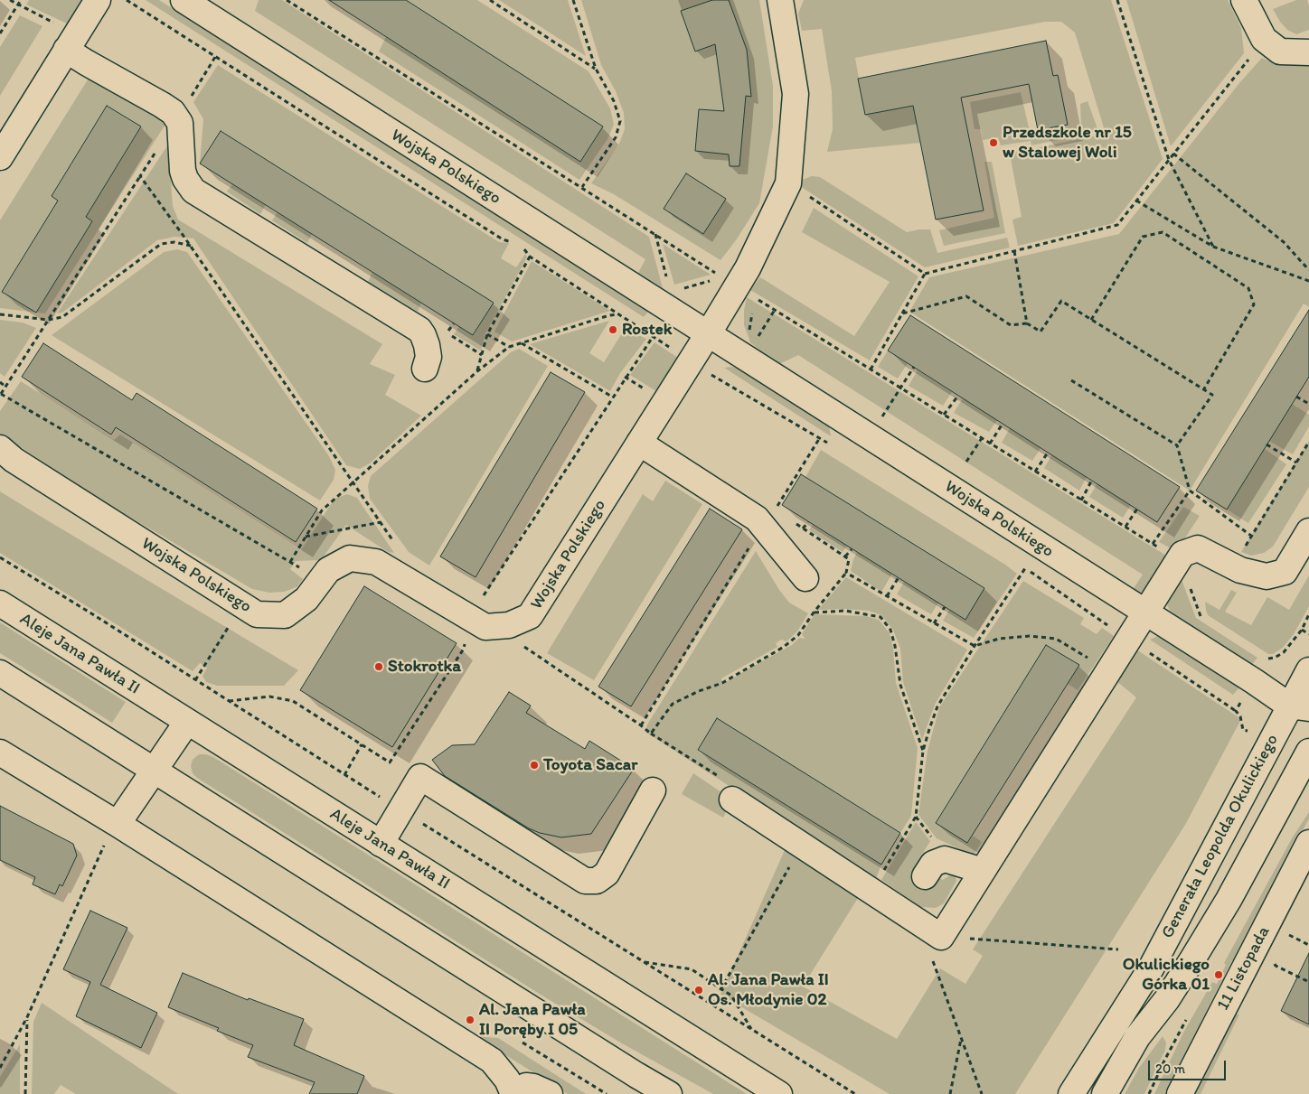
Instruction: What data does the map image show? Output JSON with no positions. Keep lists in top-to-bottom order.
{
  "streets": {
    "street": [
      "Wojska Polskiego",
      "Aleje Jana Pawła II",
      "Generała Leopolda Okulickiego",
      "11 Listopada"
    ]
  },
  "crossings": [
    ["Wojska Polskiego", "Generała Leopolda Okulickiego"]
  ],
  "places": [
    "Przedszkole nr 15 w Stalowej Woli",
    "Rostek",
    "Stokrotka",
    "Toyota Sacar",
    "Okulickiego Górka 01",
    "Al. Jana Pawła II Os. Młodynie 02",
    "Al. Jana Pawła II Poręby I 05"
  ],
  "scale_bar": "20 m"
}
